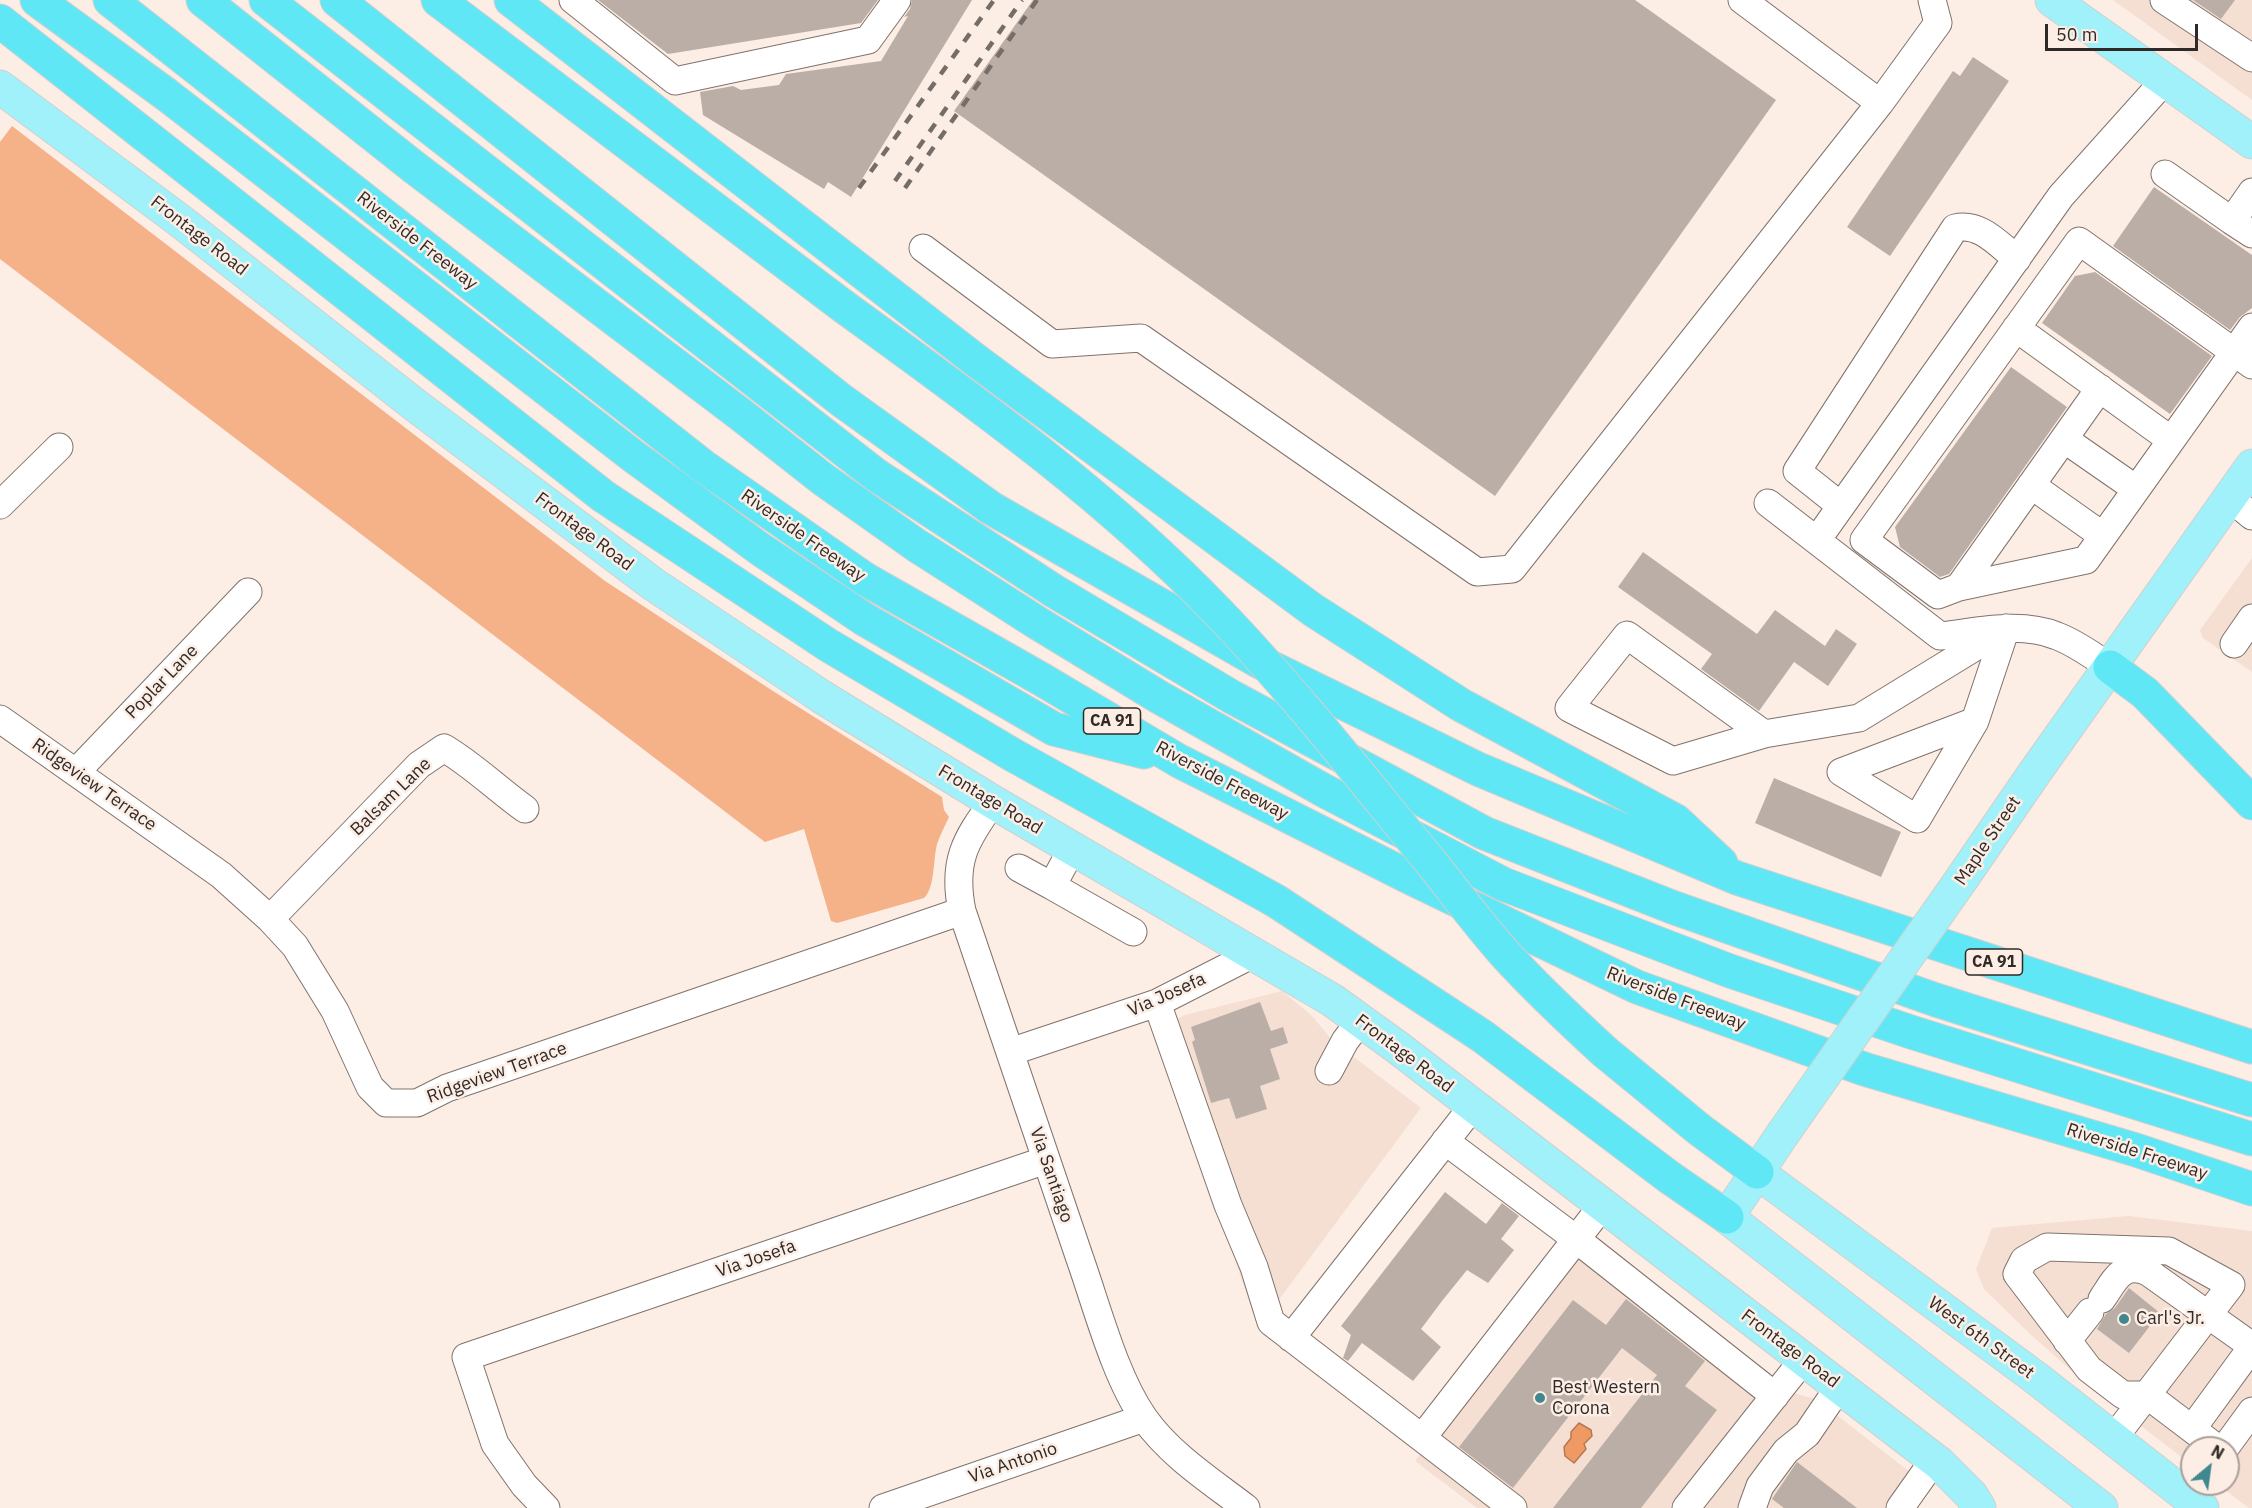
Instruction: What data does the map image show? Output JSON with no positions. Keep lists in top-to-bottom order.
{
  "streets": {
    "highway": ["Riverside Freeway", "CA 91"],
    "main road": ["Frontage Road", "Maple Street", "West 6th Street"],
    "street": [
      "Poplar Lane",
      "Ridgeview Terrace",
      "Balsam Lane",
      "Via Josefa",
      "Via Santiago",
      "Via Antonio"
    ]
  },
  "crossings": [
    ["Frontage Road", "Via Josefa"],
    ["Frontage Road", "Via Santiago"],
    ["Poplar Lane", "Ridgeview Terrace"],
    ["Ridgeview Terrace", "Balsam Lane"],
    ["Ridgeview Terrace", "Via Santiago"],
    ["Maple Street", "West 6th Street"],
    ["Via Josefa", "Via Santiago"],
    ["Via Santiago", "Via Antonio"]
  ],
  "places": ["Carl's Jr.", "Best Western Corona"],
  "scale_bar": "50 m",
  "north": "top right"
}
